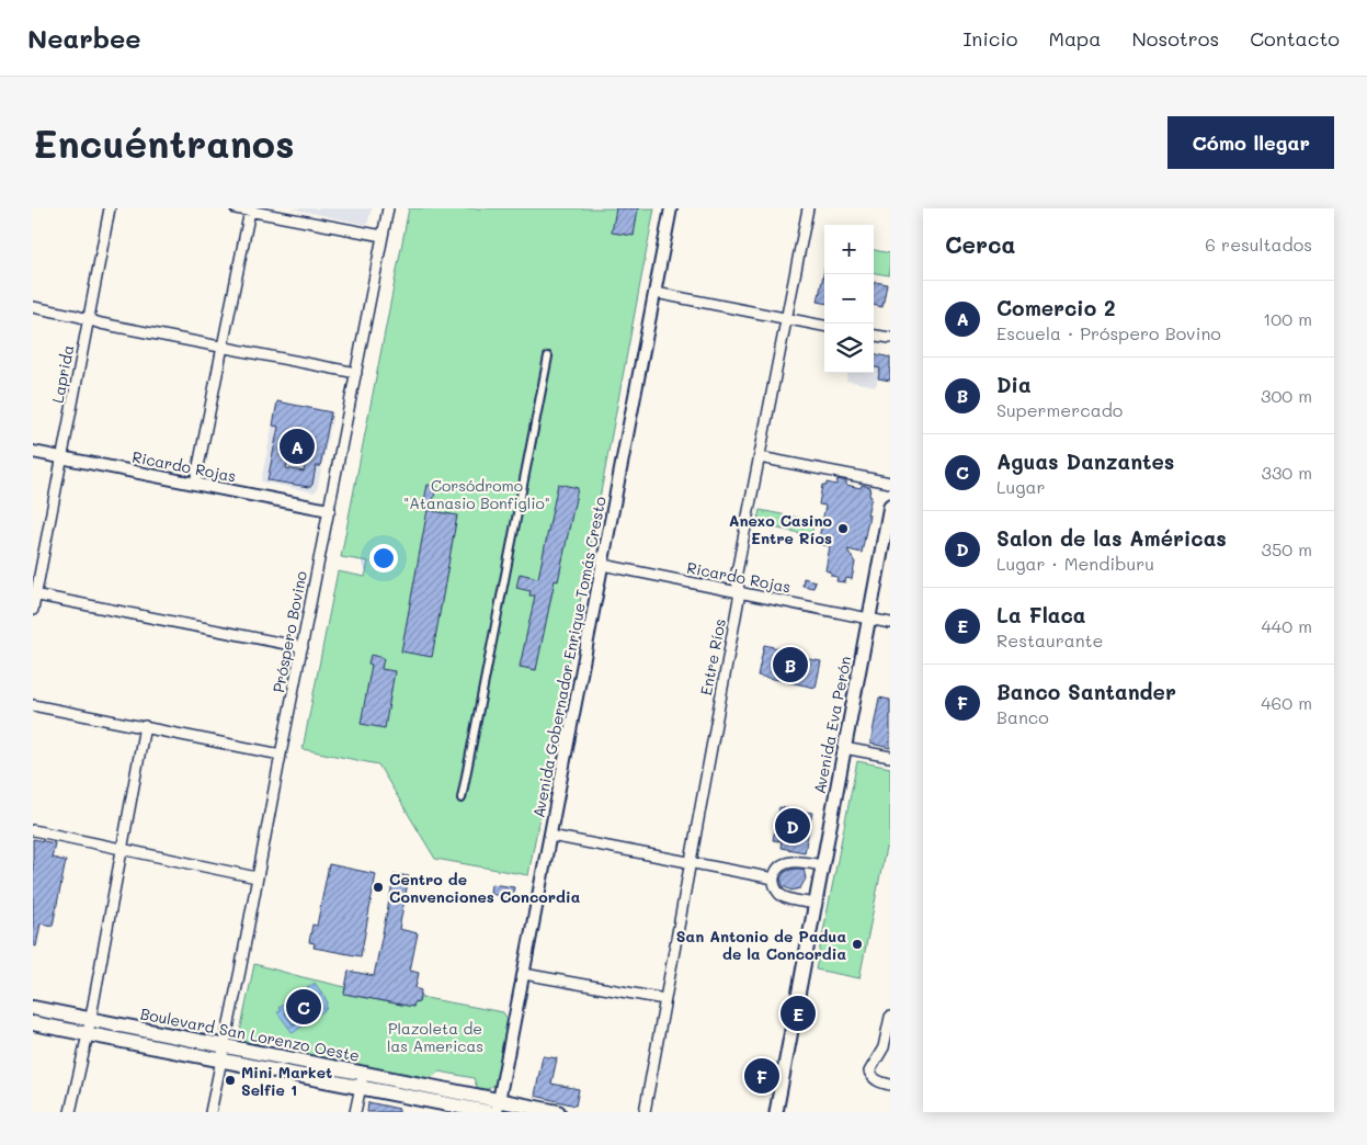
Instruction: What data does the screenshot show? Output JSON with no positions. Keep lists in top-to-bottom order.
{
  "streets": {
    "main road": ["Avenida Eva Perón", "Boulevard San Lorenzo Oeste"],
    "street": [
      "Laprida",
      "Ricardo Rojas",
      "Próspero Bovino",
      "Avenida Gobernador Enrique Tomás Cresto",
      "Entre Ríos"
    ]
  },
  "crossings": [
    ["Laprida", "Ricardo Rojas"],
    ["Ricardo Rojas", "Próspero Bovino"],
    ["Ricardo Rojas", "Avenida Gobernador Enrique Tomás Cresto"],
    ["Ricardo Rojas", "Entre Ríos"],
    ["Ricardo Rojas", "Avenida Eva Perón"],
    ["Próspero Bovino", "Boulevard San Lorenzo Oeste"],
    ["Avenida Gobernador Enrique Tomás Cresto", "Boulevard San Lorenzo Oeste"]
  ],
  "parks": ["Corsódromo \"Atanasio Bonfiglio\"", "Plazoleta de las Americas"],
  "places": [
    "Anexo Casino Entre Ríos",
    "Centro de Convenciones Concordia",
    "San Antonio de Padua de la Concordia",
    "Mini Market Selfie 1"
  ],
  "page": {
    "header": "Nearbee",
    "nav": [
      "Inicio",
      "Mapa",
      "Nosotros",
      "Contacto"
    ],
    "buttons": "Cómo llegar",
    "title": "Encuéntranos",
    "heading": ["Cerca", "6 resultados"],
    "map_buttons": ["+", "−"],
    "list": [
      {
        "mark": "A",
        "name": "Comercio 2",
        "note": "Escuela · Próspero Bovino",
        "value": "100 m"
      },
      {
        "mark": "B",
        "name": "Dia",
        "note": "Supermercado",
        "value": "300 m"
      },
      {
        "mark": "C",
        "name": "Aguas Danzantes",
        "note": "Lugar",
        "value": "330 m"
      },
      {
        "mark": "D",
        "name": "Salon de las Américas",
        "note": "Lugar · Mendiburu",
        "value": "350 m"
      },
      {
        "mark": "E",
        "name": "La Flaca",
        "note": "Restaurante",
        "value": "440 m"
      },
      {
        "mark": "F",
        "name": "Banco Santander",
        "note": "Banco",
        "value": "460 m"
      }
    ],
    "pins": [
      "A",
      "B",
      "D",
      "C",
      "E",
      "F"
    ]
  }
}
